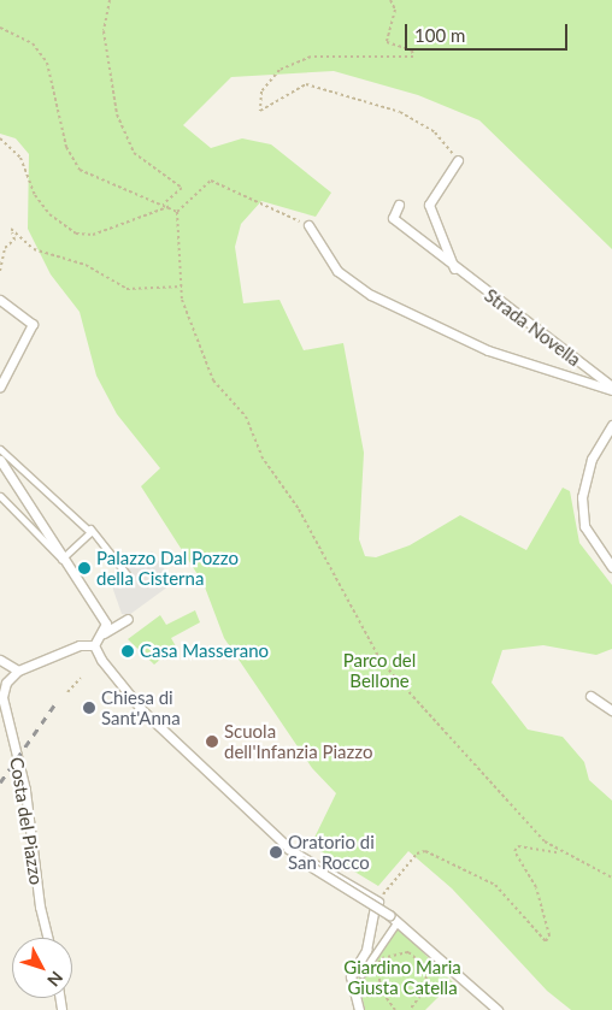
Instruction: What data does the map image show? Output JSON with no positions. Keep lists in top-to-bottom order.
{
  "streets": {
    "street": ["Strada Novella", "Costa del Piazzo"]
  },
  "parks": ["Parco del Bellone", "Giardino Maria Giusta Catella"],
  "places": [
    "Palazzo Dal Pozzo della Cisterna",
    "Casa Masserano",
    "Chiesa di Sant'Anna",
    "Scuola dell'Infanzia Piazzo",
    "Oratorio di San Rocco"
  ],
  "scale_bar": "100 m",
  "north": "bottom right"
}
